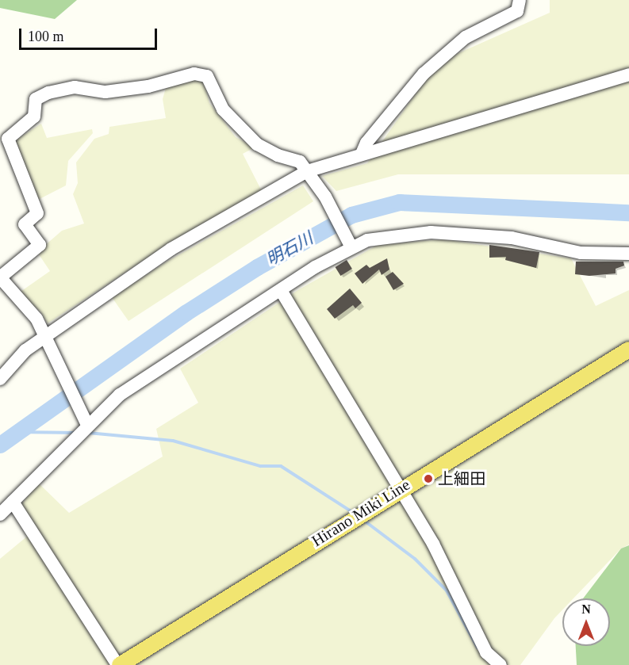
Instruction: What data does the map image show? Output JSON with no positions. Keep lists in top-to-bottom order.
{
  "streets": {
    "main road": ["Hirano Miki Line"]
  },
  "water": ["明石川"],
  "places": ["上細田"],
  "scale_bar": "100 m",
  "north": "top"
}
